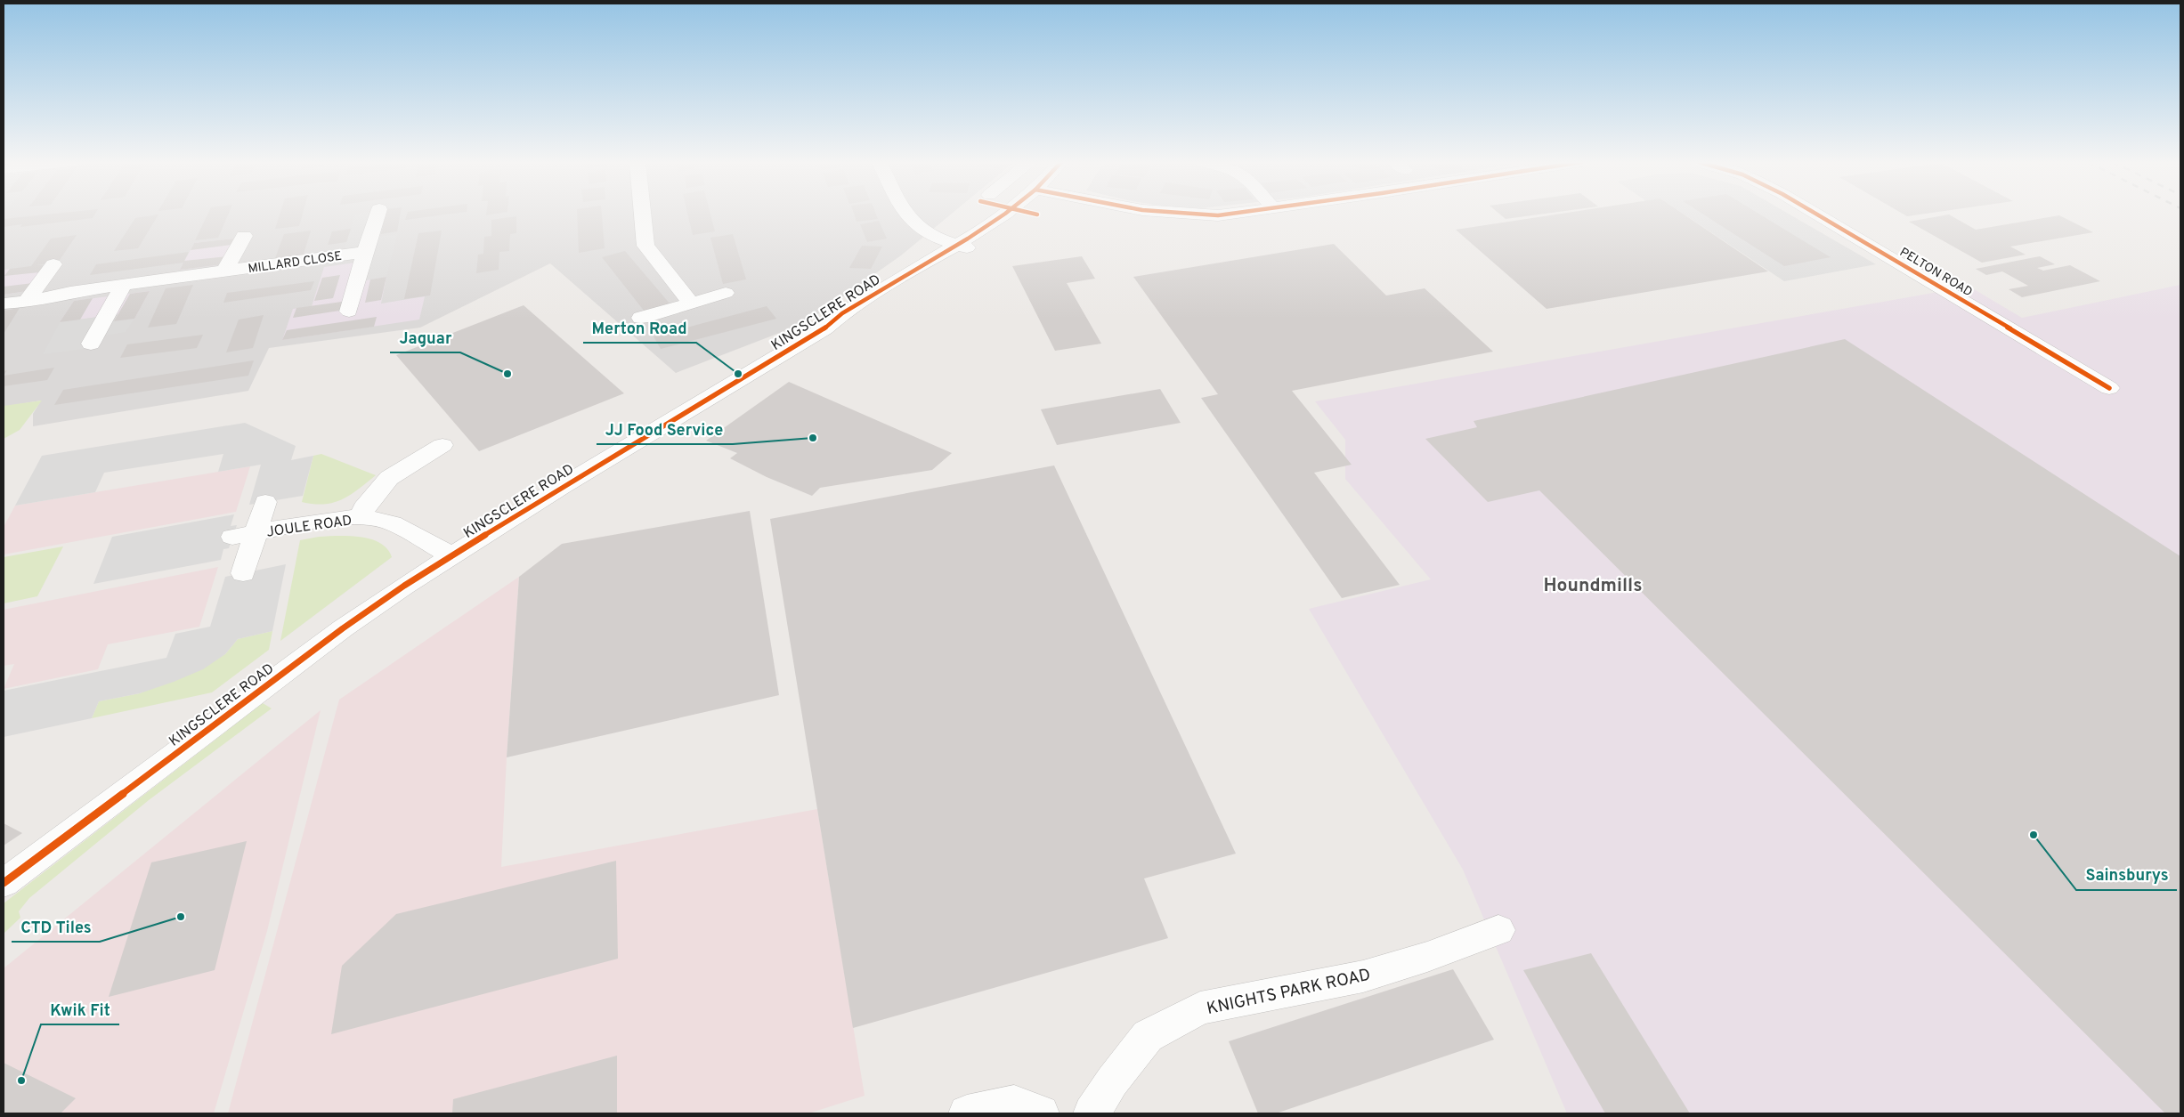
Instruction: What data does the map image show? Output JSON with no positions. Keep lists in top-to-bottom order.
{
  "streets": {
    "street": [
      "MILLARD CLOSE",
      "PELTON ROAD",
      "KINGSCLERE ROAD",
      "JOULE ROAD",
      "KNIGHTS PARK ROAD"
    ]
  },
  "crossings": [
    ["KINGSCLERE ROAD", "JOULE ROAD"]
  ],
  "districts": ["Houndmills"],
  "places": [
    "Jaguar",
    "Merton Road",
    "JJ Food Service",
    "Sainsburys",
    "CTD Tiles",
    "Kwik Fit"
  ]
}
